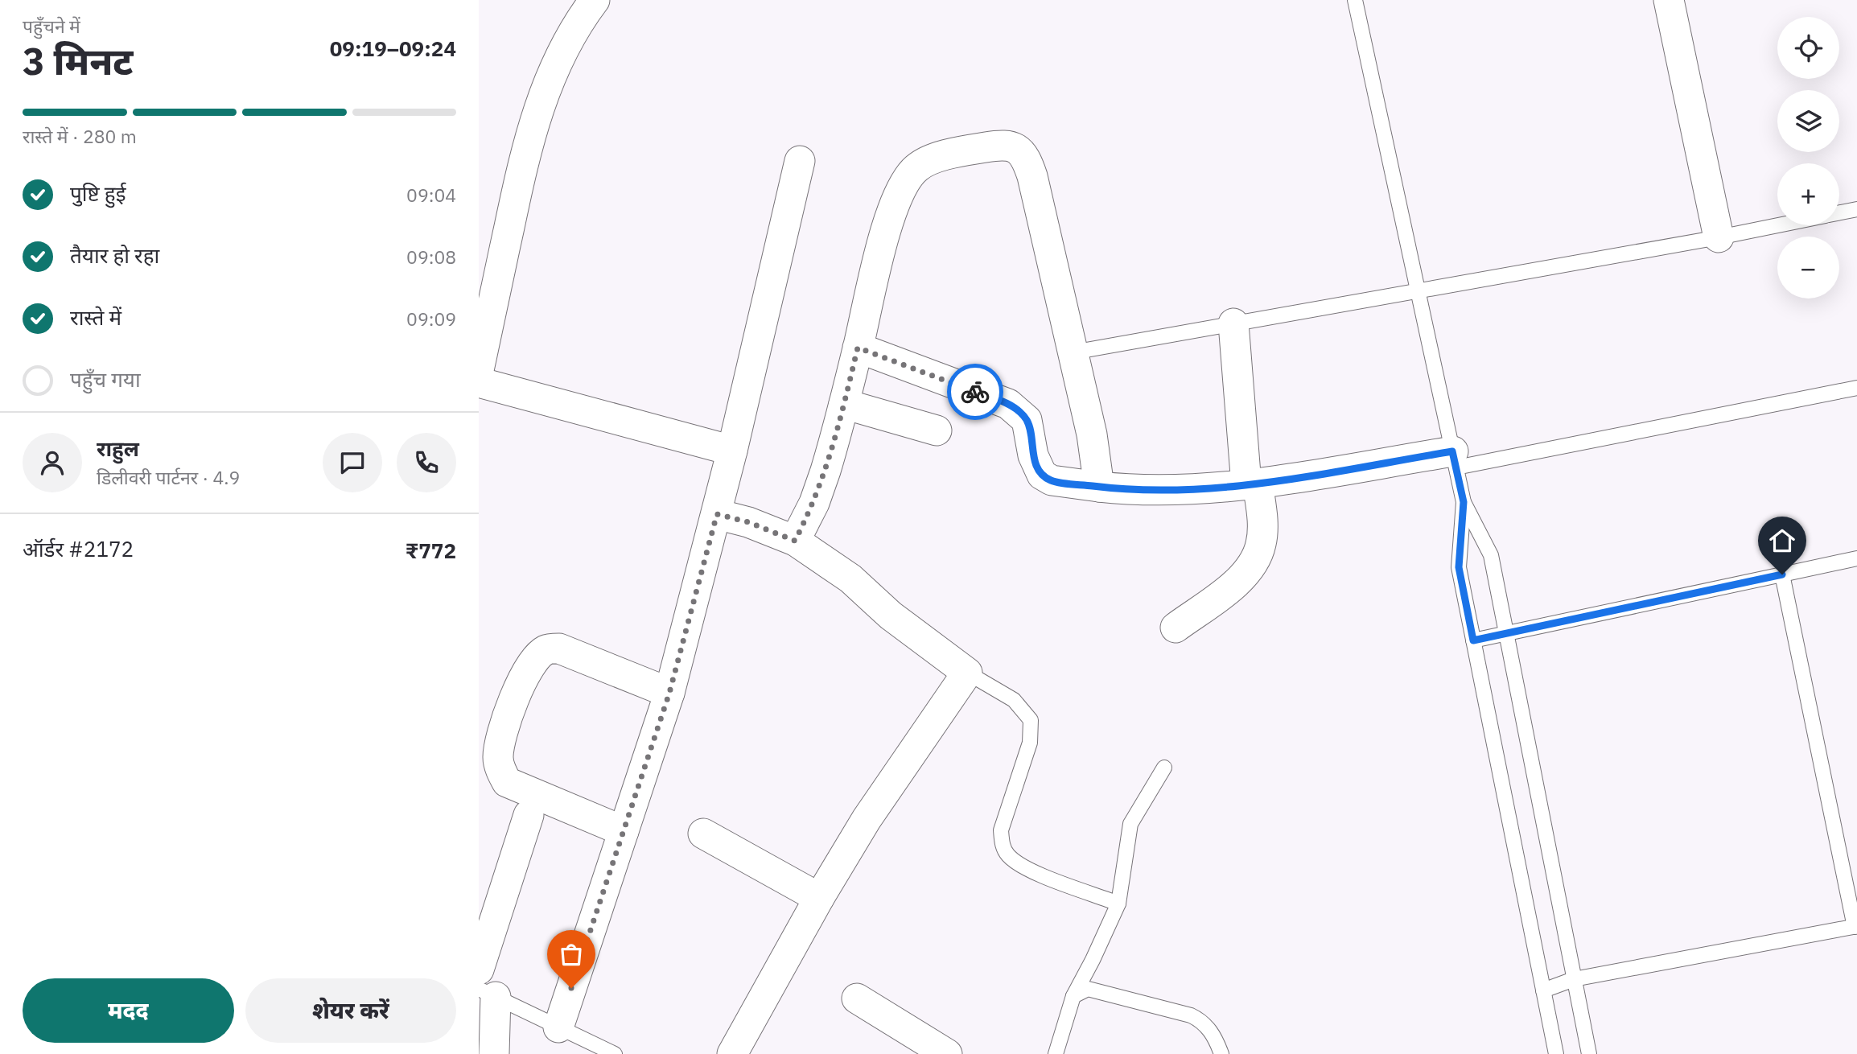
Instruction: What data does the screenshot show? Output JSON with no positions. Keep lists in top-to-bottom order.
{
  "page": {
    "heading": ["3 मिनट", "पहुँचने में", "09:19–09:24"],
    "panel": [
      "राहुल",
      "डिलीवरी पार्टनर · 4.9",
      "ऑर्डर #2172",
      "₹772"
    ],
    "map_buttons": ["+", "−"],
    "bar": "रास्ते में · 280 m",
    "list": [
      ["पुष्टि हुई", "09:04"],
      ["तैयार हो रहा", "09:08"],
      ["रास्ते में", "09:09"],
      "पहुँच गया"
    ],
    "buttons": ["मदद", "शेयर करें"]
  }
}
